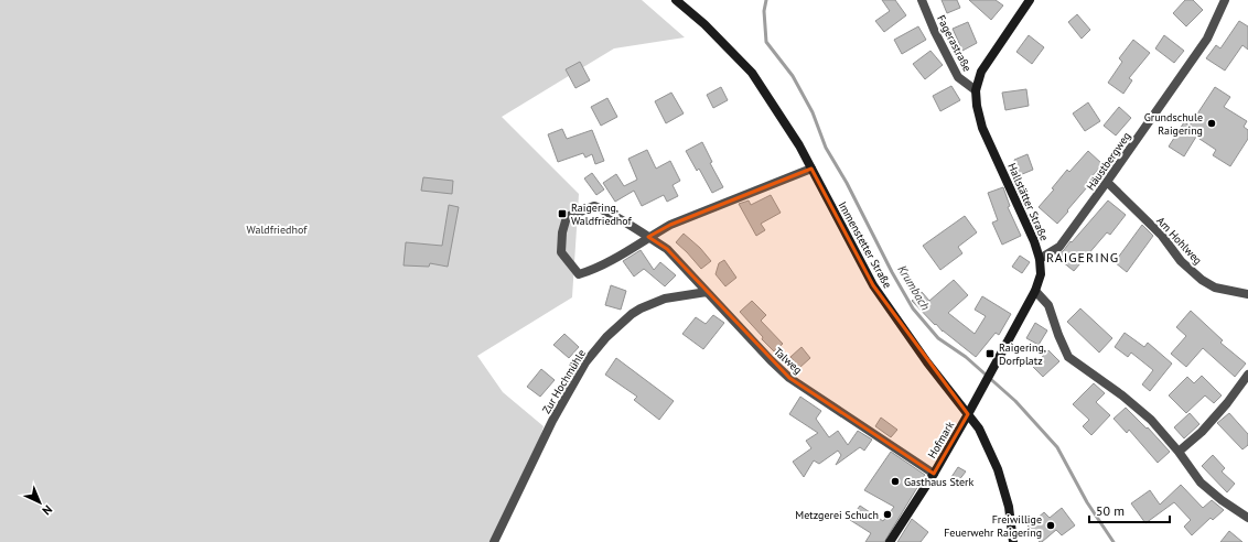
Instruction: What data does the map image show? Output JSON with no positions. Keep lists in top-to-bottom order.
{
  "streets": {
    "main road": ["Hallstätter Straße", "Immenstetter Straße", "Hofmark"],
    "street": [
      "Fagerastraße",
      "Häustbergweg",
      "Am Hohlweg",
      "Talweg",
      "Zur Hochmühle"
    ]
  },
  "crossings": [
    ["Fagerastraße", "Hallstätter Straße"],
    ["Häustbergweg", "Hallstätter Straße"],
    ["Häustbergweg", "Am Hohlweg"],
    ["Hallstätter Straße", "Immenstetter Straße"],
    ["Hallstätter Straße", "Hofmark"],
    ["Immenstetter Straße", "Hofmark"],
    ["Talweg", "Zur Hochmühle"],
    ["Talweg", "Hofmark"]
  ],
  "districts": ["RAIGERING"],
  "water": ["Krumbach"],
  "parks": ["Waldfriedhof"],
  "places": {
    "other": [
      "Grundschule Raigering",
      "Gasthaus Sterk",
      "Metzgerei Schuch",
      "Freiwillige Feuerwehr Raigering"
    ],
    "transit": ["Raigering, Waldfriedhof", "Raigering, Dorfplatz"]
  },
  "scale_bar": "50 m",
  "north": "bottom right"
}
